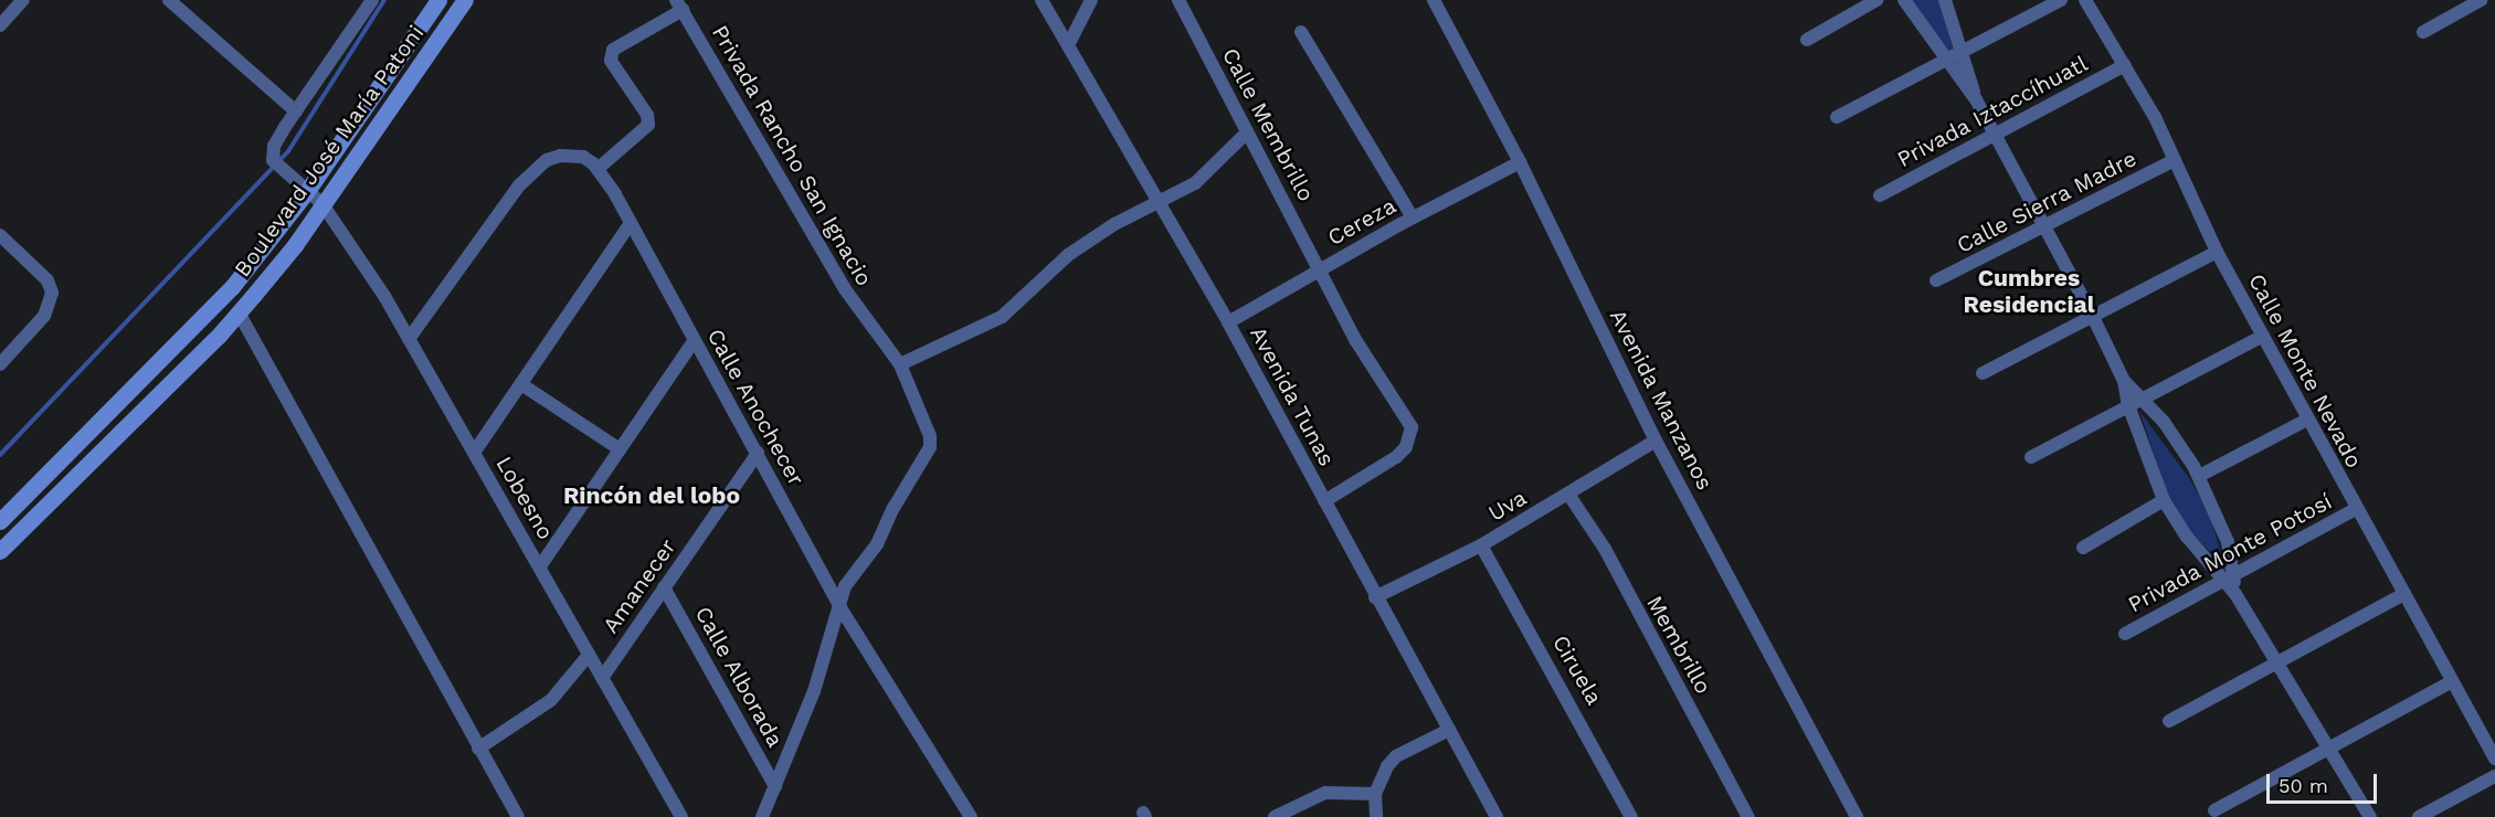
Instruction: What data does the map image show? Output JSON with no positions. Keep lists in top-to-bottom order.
{
  "streets": {
    "main road": ["Boulevard José María Patoni"],
    "street": [
      "Privada Iztaccíhuatl",
      "Calle Membrillo",
      "Privada Rancho San Ignacio",
      "Calle Sierra Madre",
      "Cereza",
      "Calle Monte Nevado",
      "Avenida Tunas",
      "Avenida Manzanos",
      "Calle Anochecer",
      "Lobesno",
      "Uva",
      "Privada Monte Potosí",
      "Amanecer",
      "Membrillo",
      "Ciruela",
      "Calle Alborada"
    ]
  },
  "crossings": [
    ["Privada Iztaccíhuatl", "Calle Monte Nevado"],
    ["Calle Membrillo", "Cereza"],
    ["Boulevard José María Patoni", "Lobesno"],
    ["Privada Rancho San Ignacio", "Calle Anochecer"],
    ["Privada Rancho San Ignacio", "Calle Alborada"],
    ["Calle Sierra Madre", "Calle Monte Nevado"],
    ["Cereza", "Avenida Tunas"],
    ["Cereza", "Avenida Manzanos"],
    ["Calle Monte Nevado", "Privada Monte Potosí"],
    ["Avenida Tunas", "Uva"],
    ["Avenida Manzanos", "Uva"],
    ["Calle Anochecer", "Amanecer"],
    ["Lobesno", "Amanecer"],
    ["Uva", "Membrillo"],
    ["Uva", "Ciruela"],
    ["Amanecer", "Calle Alborada"]
  ],
  "districts": ["Cumbres Residencial", "Rincón del lobo"],
  "scale_bar": "50 m"
}
